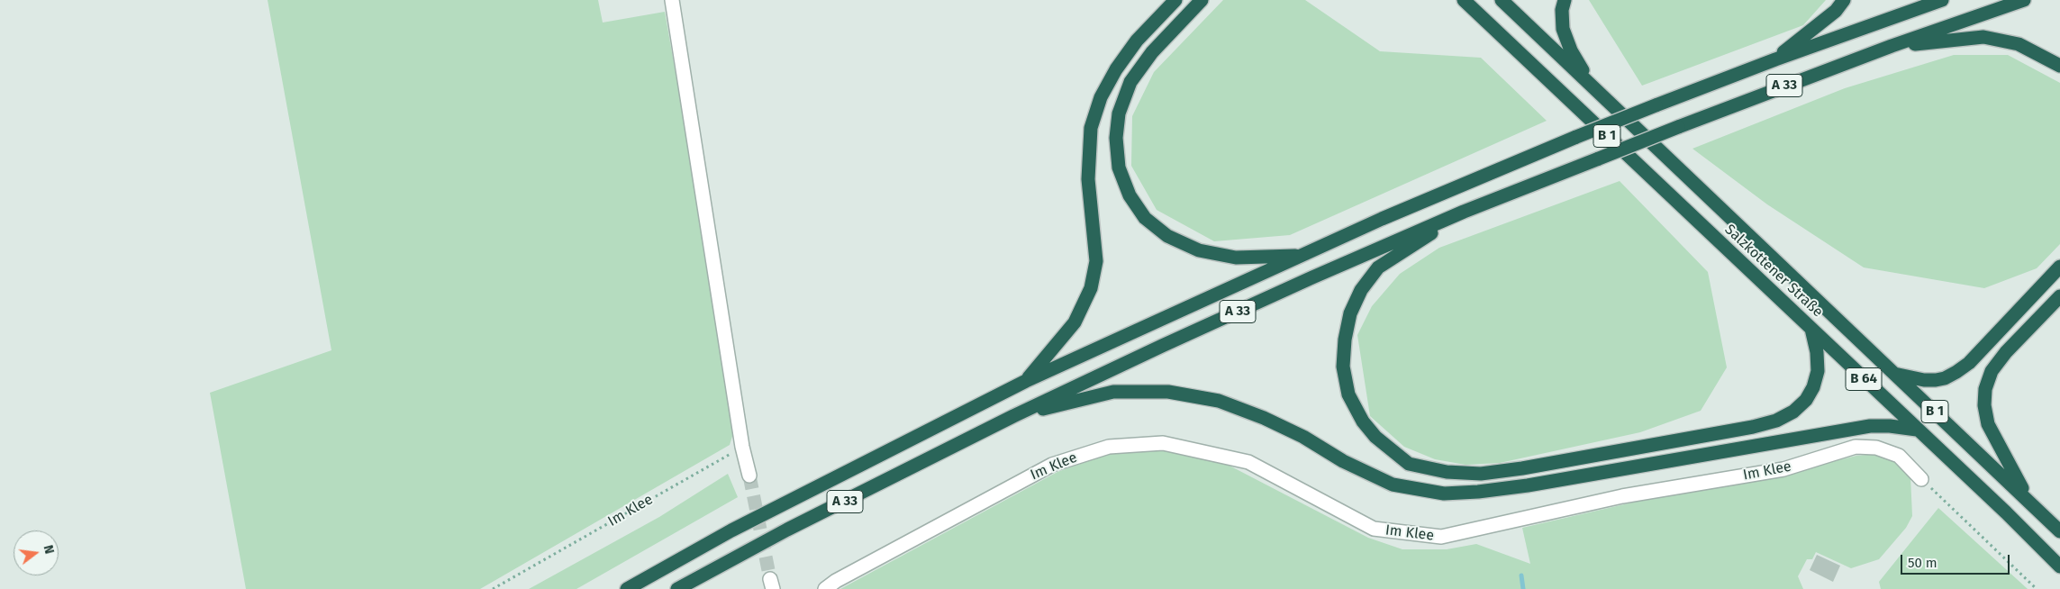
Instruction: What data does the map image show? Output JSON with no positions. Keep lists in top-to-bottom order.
{
  "streets": {
    "highway": [
      "A 33",
      "B 1",
      "Salzkottener Straße",
      "B 64"
    ],
    "lane": ["Im Klee"]
  },
  "scale_bar": "50 m",
  "north": "right"
}
